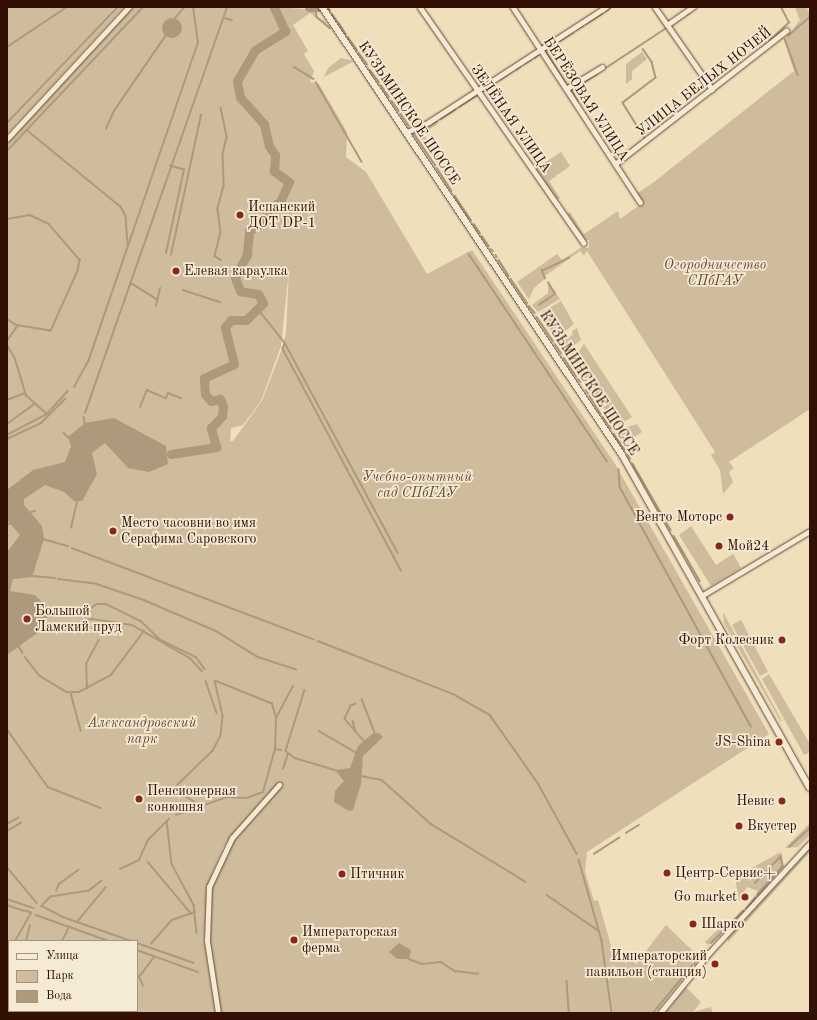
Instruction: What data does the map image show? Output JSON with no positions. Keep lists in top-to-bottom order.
{
  "streets": {
    "main road": ["КУЗЬМИНСКОЕ ШОССЕ"],
    "street": ["УЛИЦА БЕЛЫХ НОЧЕЙ", "БЕРЁЗОВАЯ УЛИЦА", "ЗЕЛЁНАЯ УЛИЦА"]
  },
  "crossings": [
    ["УЛИЦА БЕЛЫХ НОЧЕЙ", "БЕРЁЗОВАЯ УЛИЦА"]
  ],
  "parks": ["Огородничество СПбГАУ", "Учебно-опытный сад СПбГАУ", "Александровский парк"],
  "places": [
    "Испанский ДОТ DP-1",
    "Елевая караулка",
    "Венто Моторс",
    "Место часовни во имя Серафима Саровского",
    "Мой24",
    "Большой Ламский пруд",
    "Форт Колесник",
    "JS-Shina",
    "Пенсионерная конюшня",
    "Невис",
    "Вкустер",
    "Центр-Сервис+",
    "Птичник",
    "Go market",
    "Шарко",
    "Императорская ферма",
    "Императорский павильон (станция)"
  ],
  "legend": ["Улица", "Парк", "Вода"]
}
